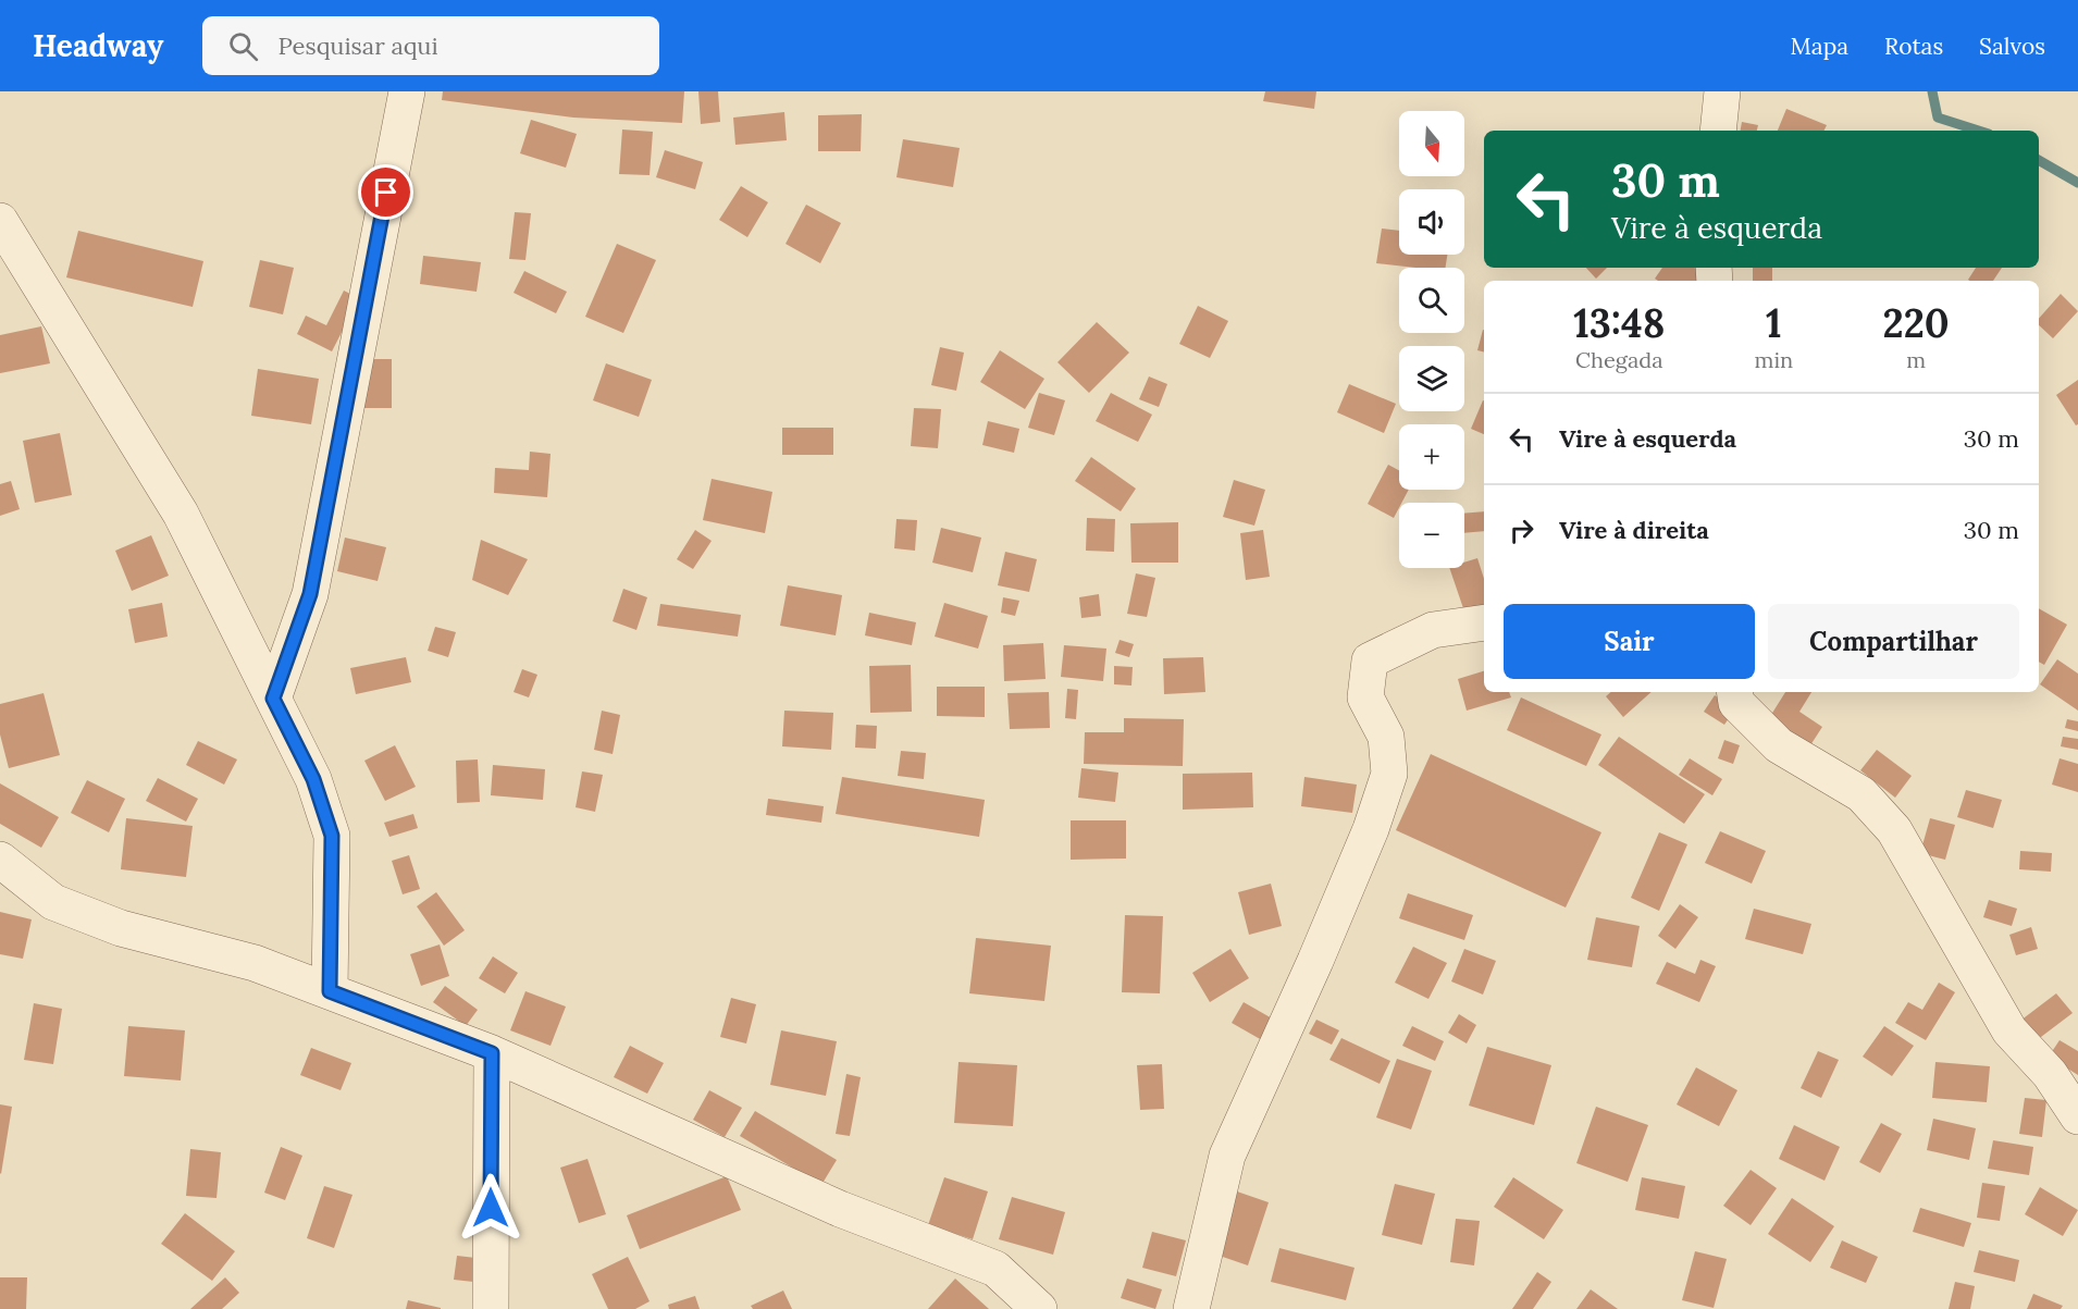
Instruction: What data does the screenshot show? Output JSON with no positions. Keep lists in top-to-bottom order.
{
  "north": "bottom",
  "page": {
    "header": "Headway",
    "search": "Pesquisar aqui",
    "nav": ["Mapa", "Rotas", "Salvos"],
    "map_buttons": ["+", "−"],
    "turn": ["30 m", "Vire à esquerda"],
    "eta": [
      "13:48",
      "Chegada",
      "1",
      "min",
      "220",
      "m"
    ],
    "list": [
      {
        "name": "Vire à esquerda",
        "value": "30 m"
      },
      {
        "name": "Vire à direita",
        "value": "30 m"
      }
    ],
    "buttons": ["Sair", "Compartilhar"]
  }
}
